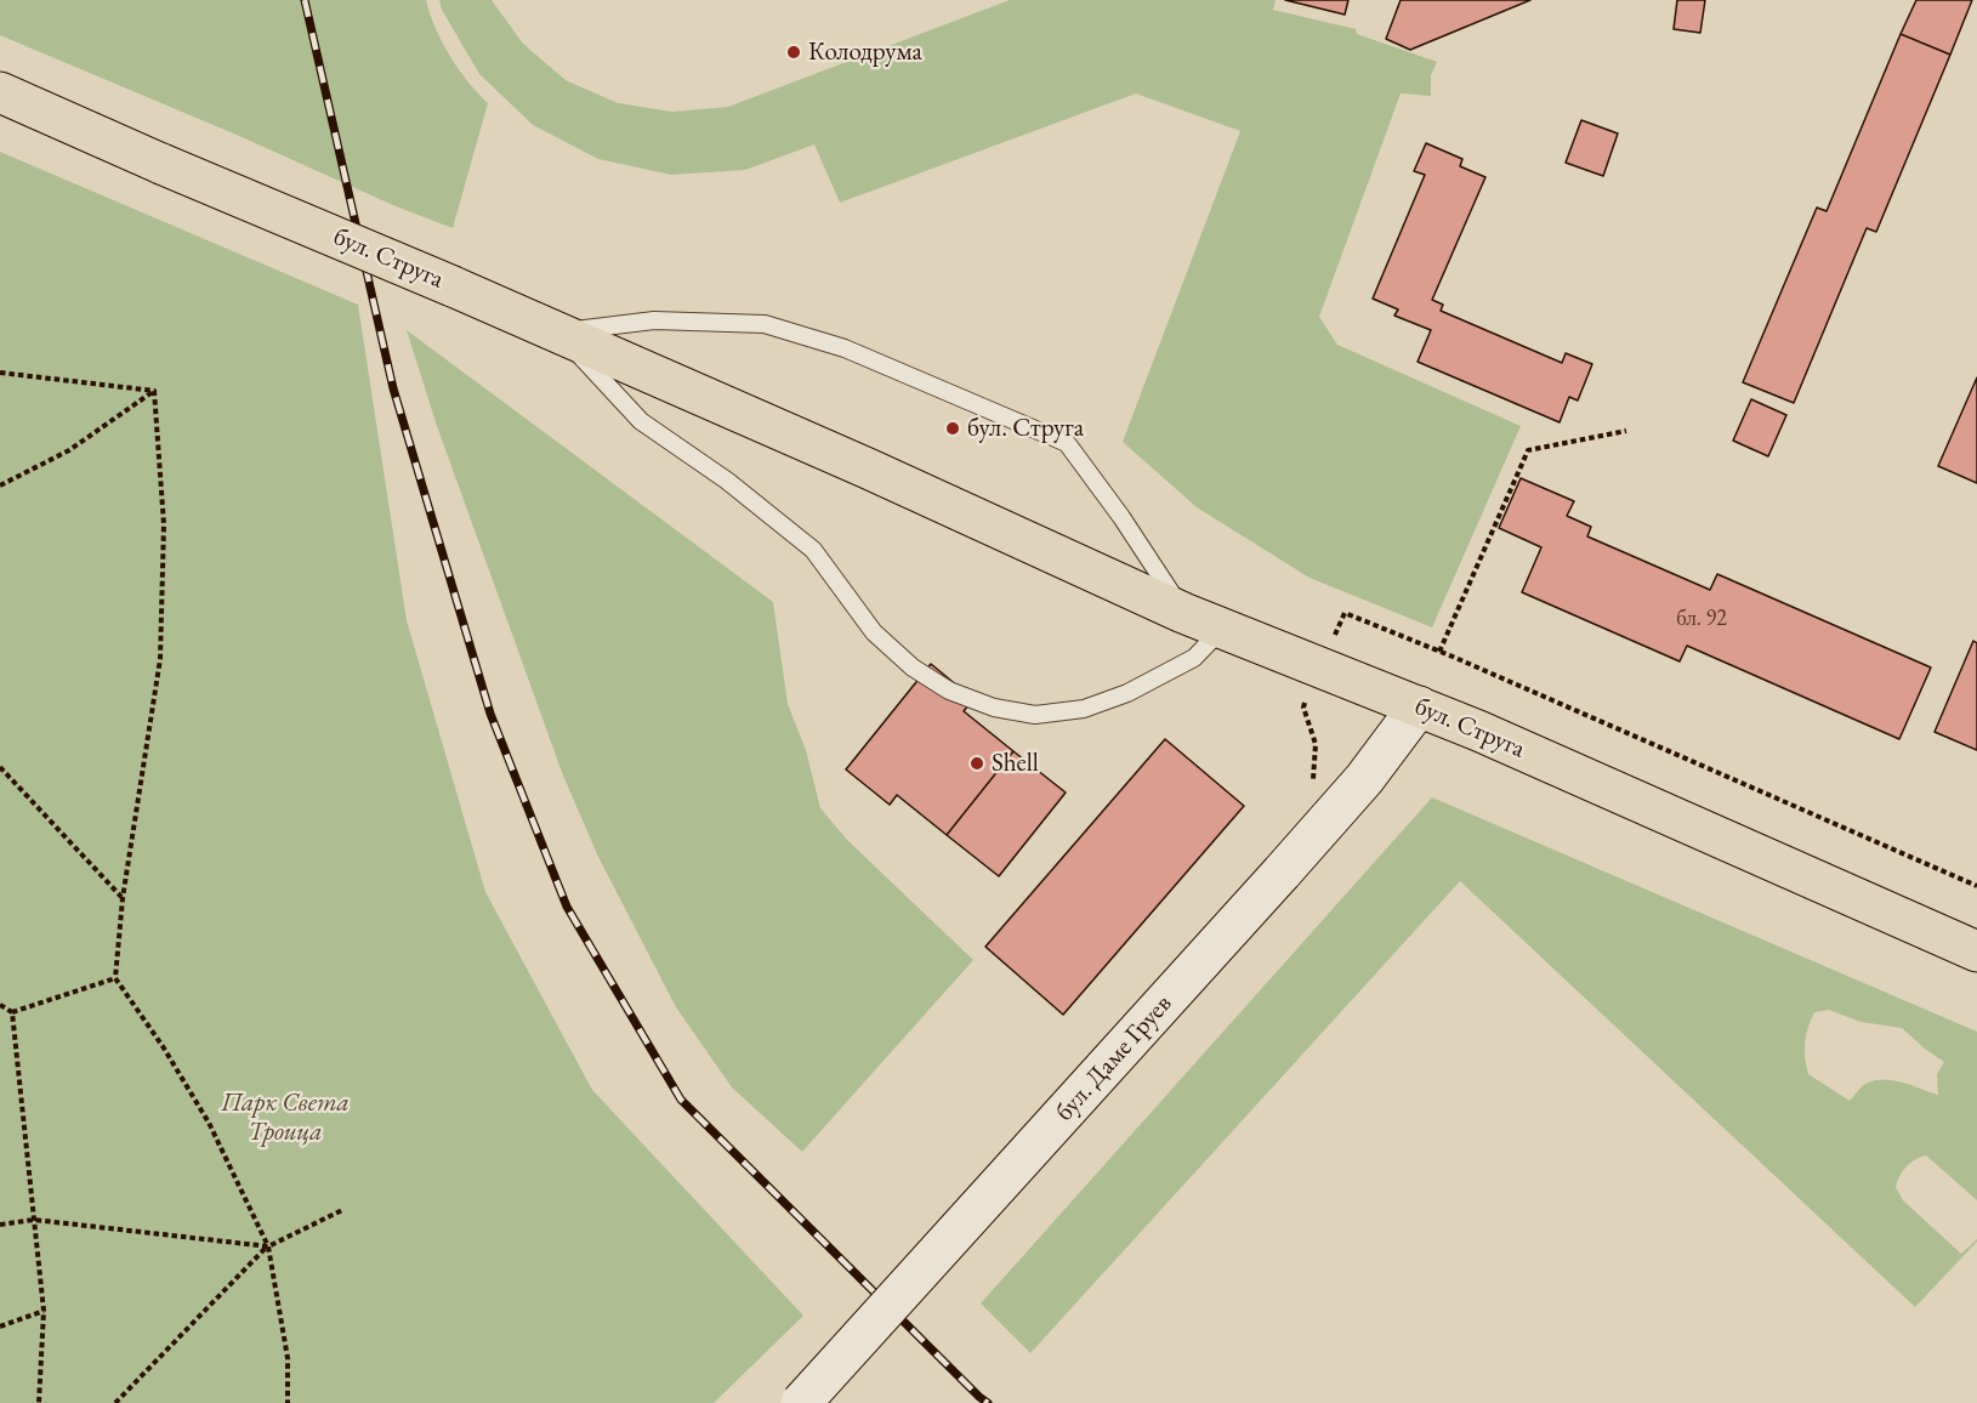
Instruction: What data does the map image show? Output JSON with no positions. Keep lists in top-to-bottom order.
{
  "streets": {
    "main road": ["бул. Струга", "бул. Даме Груев"]
  },
  "crossings": [
    ["бул. Струга", "бул. Даме Груев"]
  ],
  "parks": ["Парк Света Троица"],
  "places": ["Колодрума", "бул. Струга", "Shell"],
  "house_numbers": ["бл. 92"]
}
